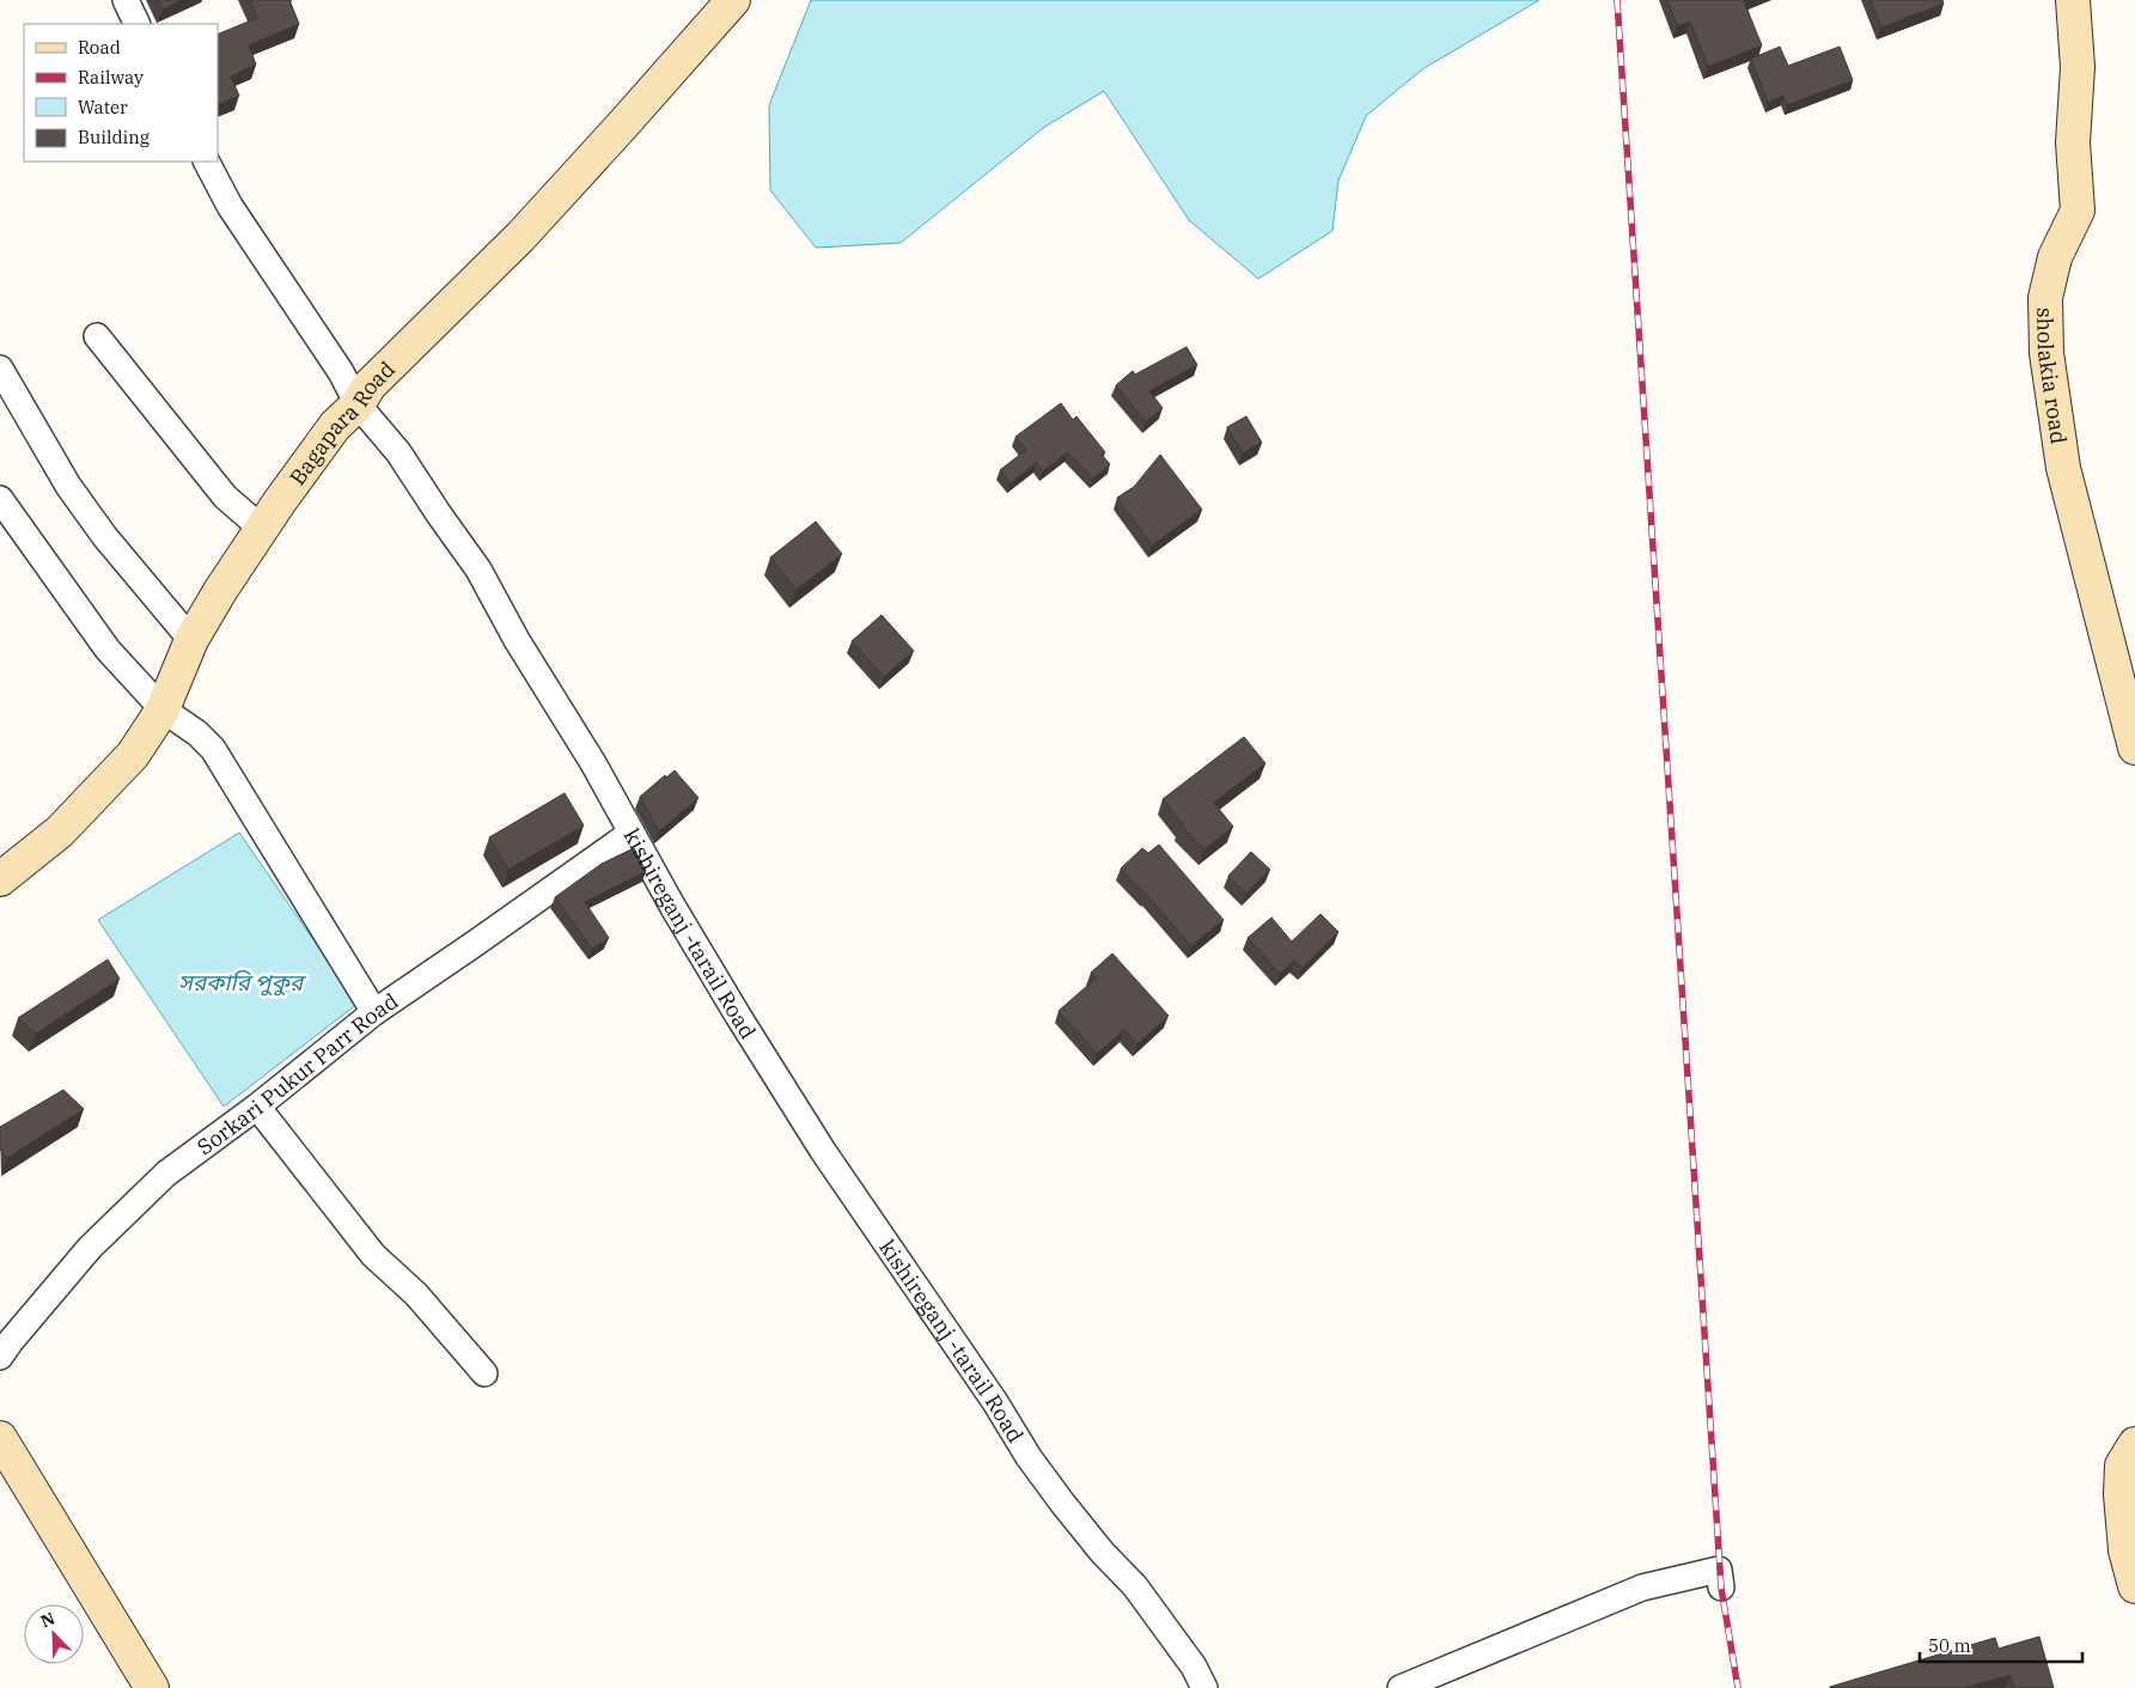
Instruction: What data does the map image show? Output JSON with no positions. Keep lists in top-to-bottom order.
{
  "streets": {
    "street": [
      "sholakia road",
      "Bagapara Road",
      "kishireganj -tarail Road",
      "Sorkari Pukur Parr Road"
    ]
  },
  "crossings": [
    ["Bagapara Road", "kishireganj -tarail Road"],
    ["kishireganj -tarail Road", "Sorkari Pukur Parr Road"]
  ],
  "water": ["সরকারি পুকুর"],
  "legend": [
    "Road",
    "Railway",
    "Water",
    "Building"
  ],
  "scale_bar": "50 m",
  "north": "top left"
}
